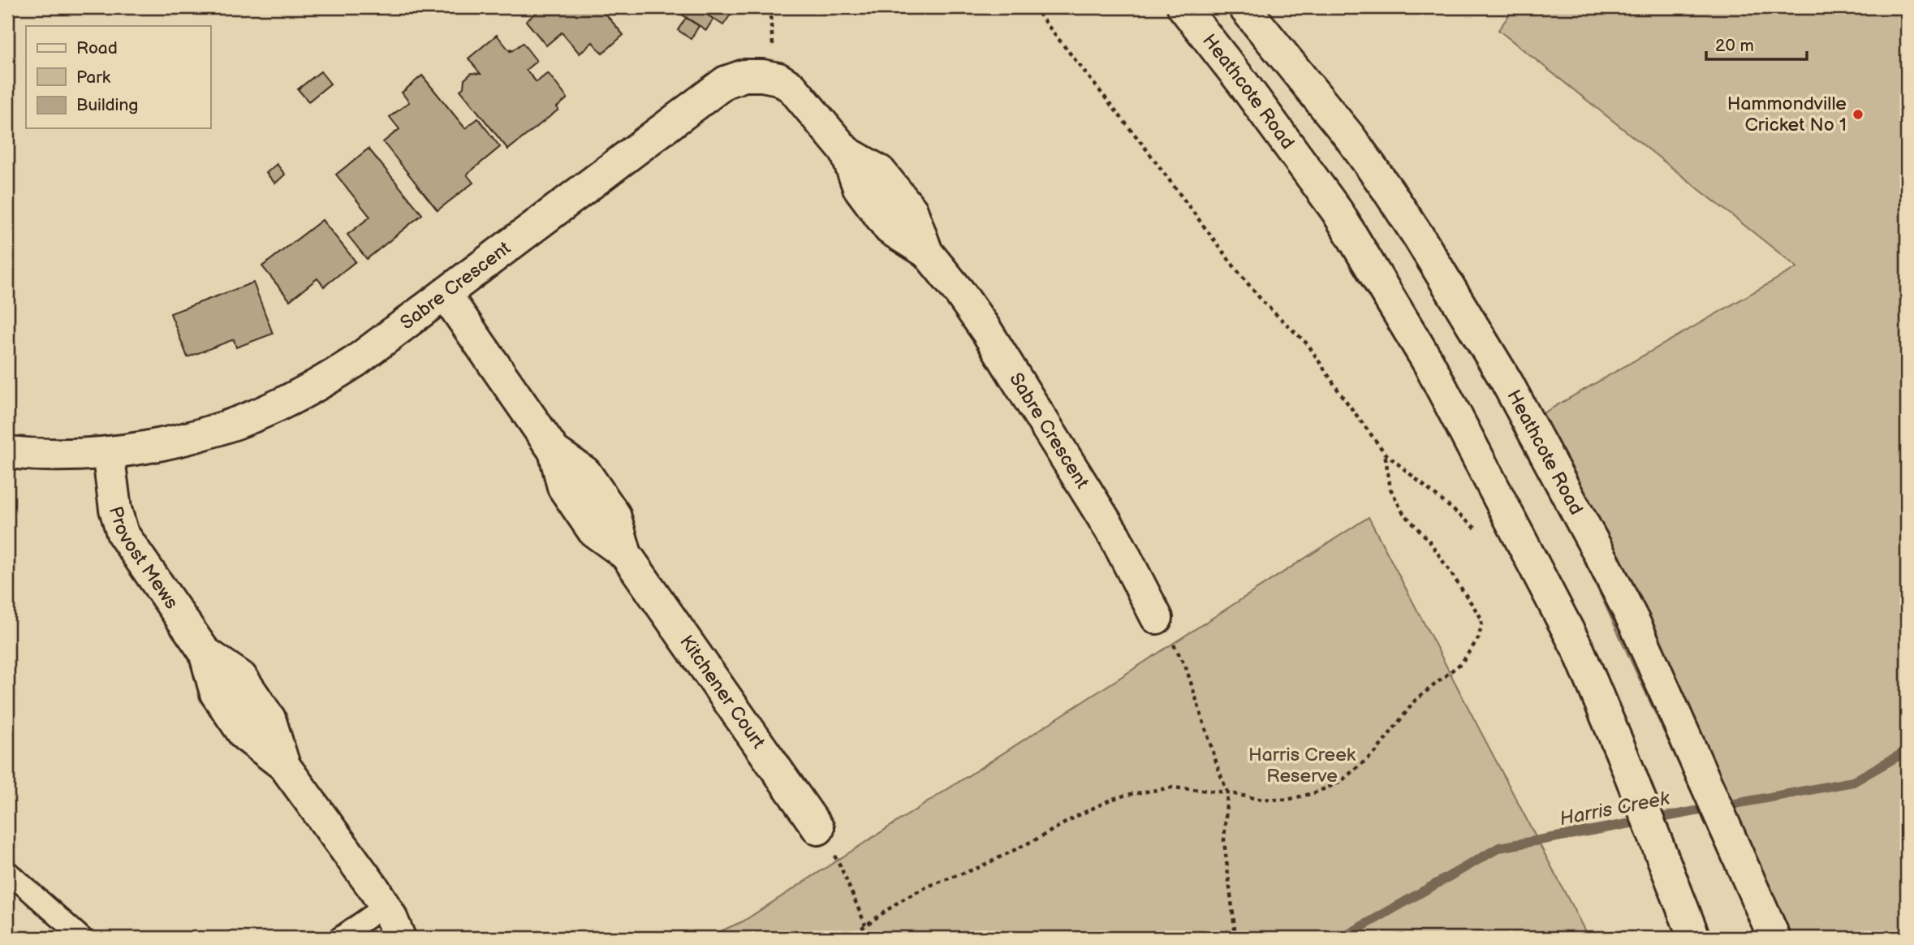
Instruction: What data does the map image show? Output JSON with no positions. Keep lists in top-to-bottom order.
{
  "streets": {
    "street": [
      "Heathcote Road",
      "Sabre Crescent",
      "Provost Mews",
      "Kitchener Court"
    ]
  },
  "crossings": [
    ["Sabre Crescent", "Provost Mews"],
    ["Sabre Crescent", "Kitchener Court"]
  ],
  "water": ["Harris Creek"],
  "parks": ["Harris Creek Reserve"],
  "places": ["Hammondville Cricket No 1"],
  "legend": ["Road", "Park", "Building"],
  "scale_bar": "20 m"
}
